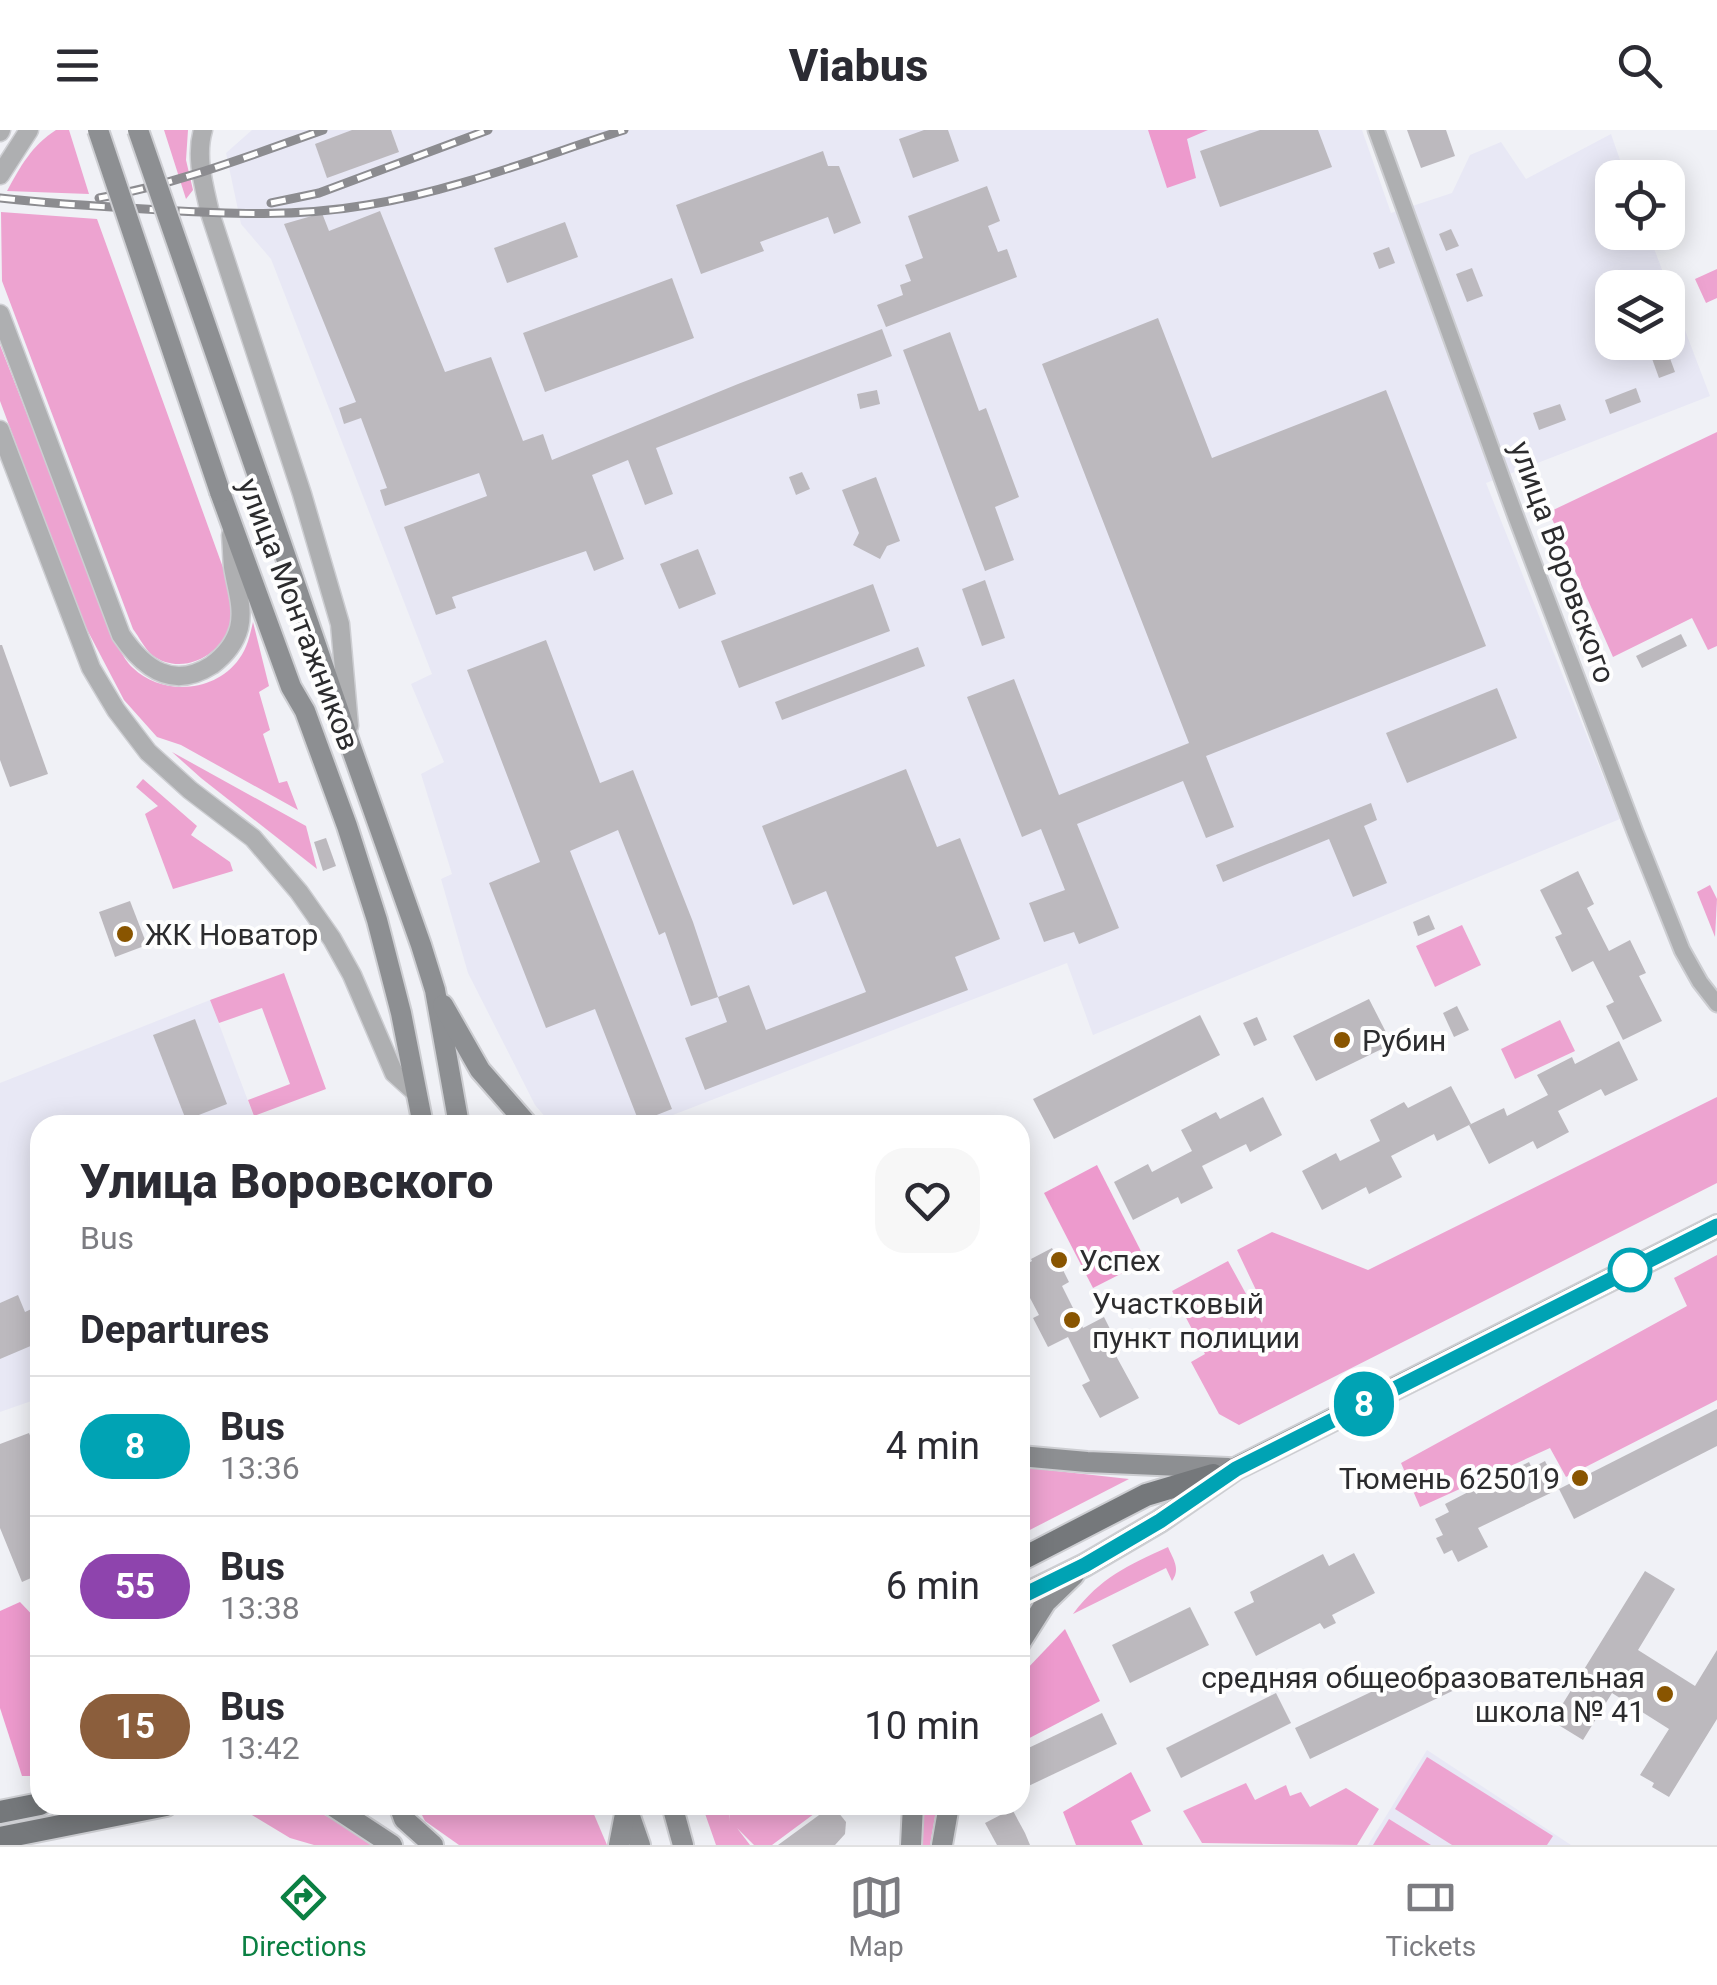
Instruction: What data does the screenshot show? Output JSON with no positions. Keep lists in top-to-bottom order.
{
  "streets": {
    "main road": ["улица Монтажников"],
    "street": ["улица Воровского"]
  },
  "places": [
    "ЖК Новатор",
    "Рубин",
    "Успех",
    "Участковый пункт полиции",
    "Тюмень 625019",
    "средняя общеобразовательная школа № 41"
  ],
  "lines": ["bus line 8"],
  "page": {
    "header": "Viabus",
    "on_map": "8",
    "heading": [
      ["Улица Воровского", "Bus"],
      "Departures"
    ],
    "list": [
      {
        "mark": "8",
        "name": "Bus",
        "note": "13:36",
        "value": "4 min"
      },
      {
        "mark": "55",
        "name": "Bus",
        "note": "13:38",
        "value": "6 min"
      },
      {
        "mark": "15",
        "name": "Bus",
        "note": "13:42",
        "value": "10 min"
      }
    ],
    "tabs": ["Directions", "Map", "Tickets"]
  }
}
